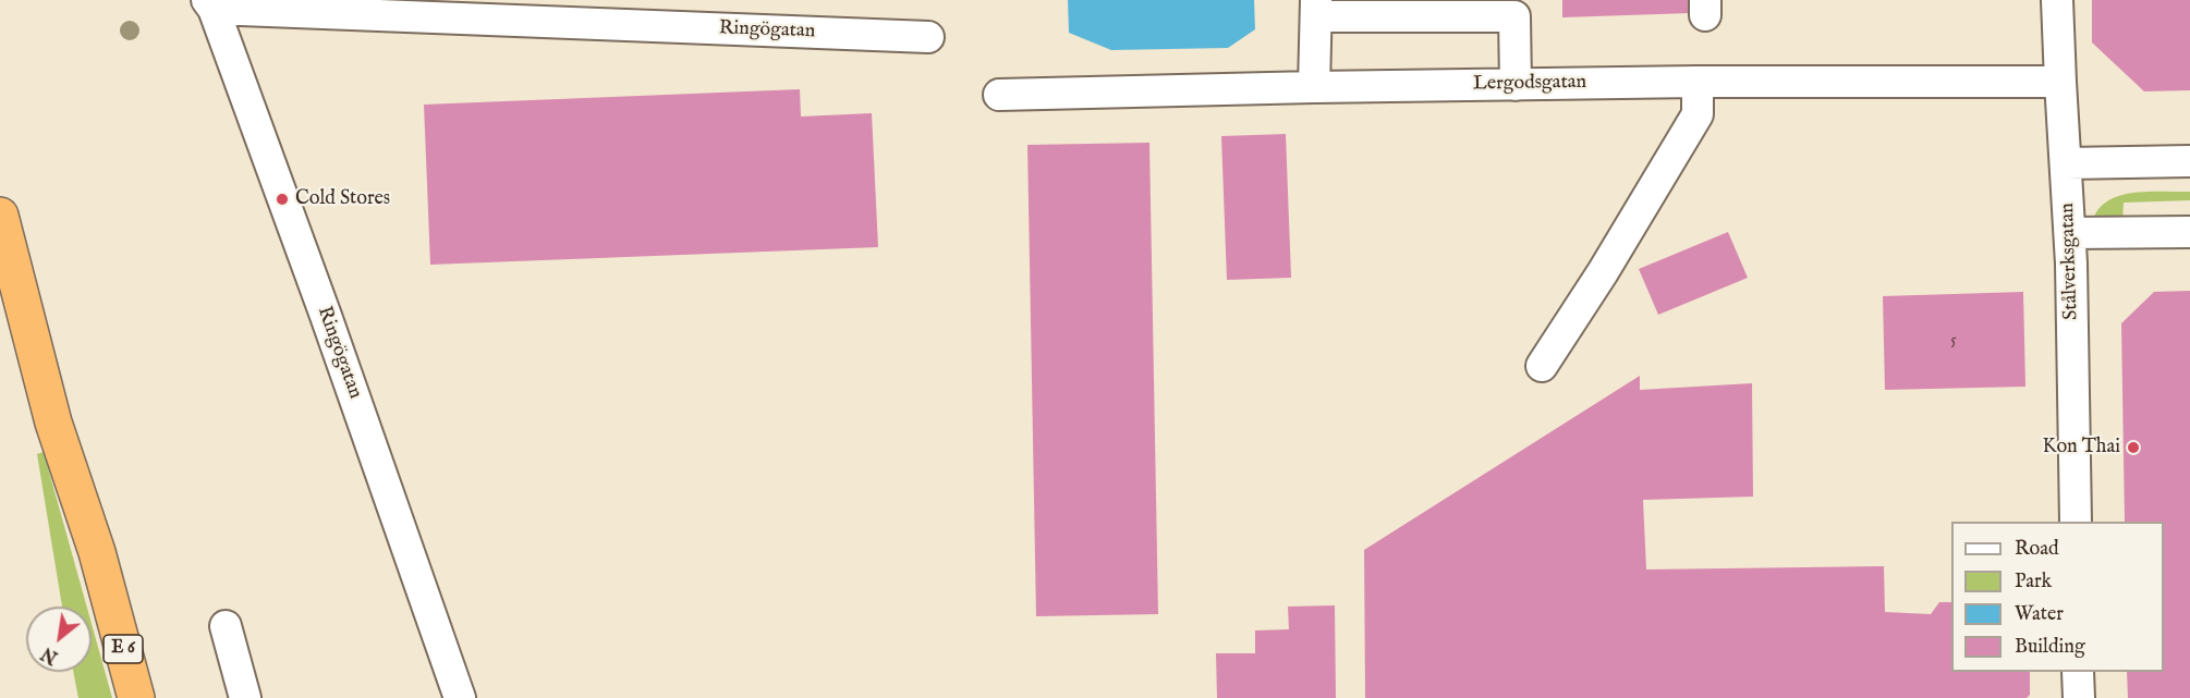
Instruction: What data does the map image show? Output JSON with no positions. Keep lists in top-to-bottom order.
{
  "streets": {
    "highway": ["E 6"],
    "street": ["Ringögatan", "Lergodsgatan", "Stålverksgatan"]
  },
  "crossings": [
    ["Lergodsgatan", "Stålverksgatan"]
  ],
  "places": ["Cold Stores", "Kon Thai"],
  "house_numbers": ["5"],
  "legend": [
    "Road",
    "Park",
    "Water",
    "Building"
  ],
  "north": "bottom left"
}
